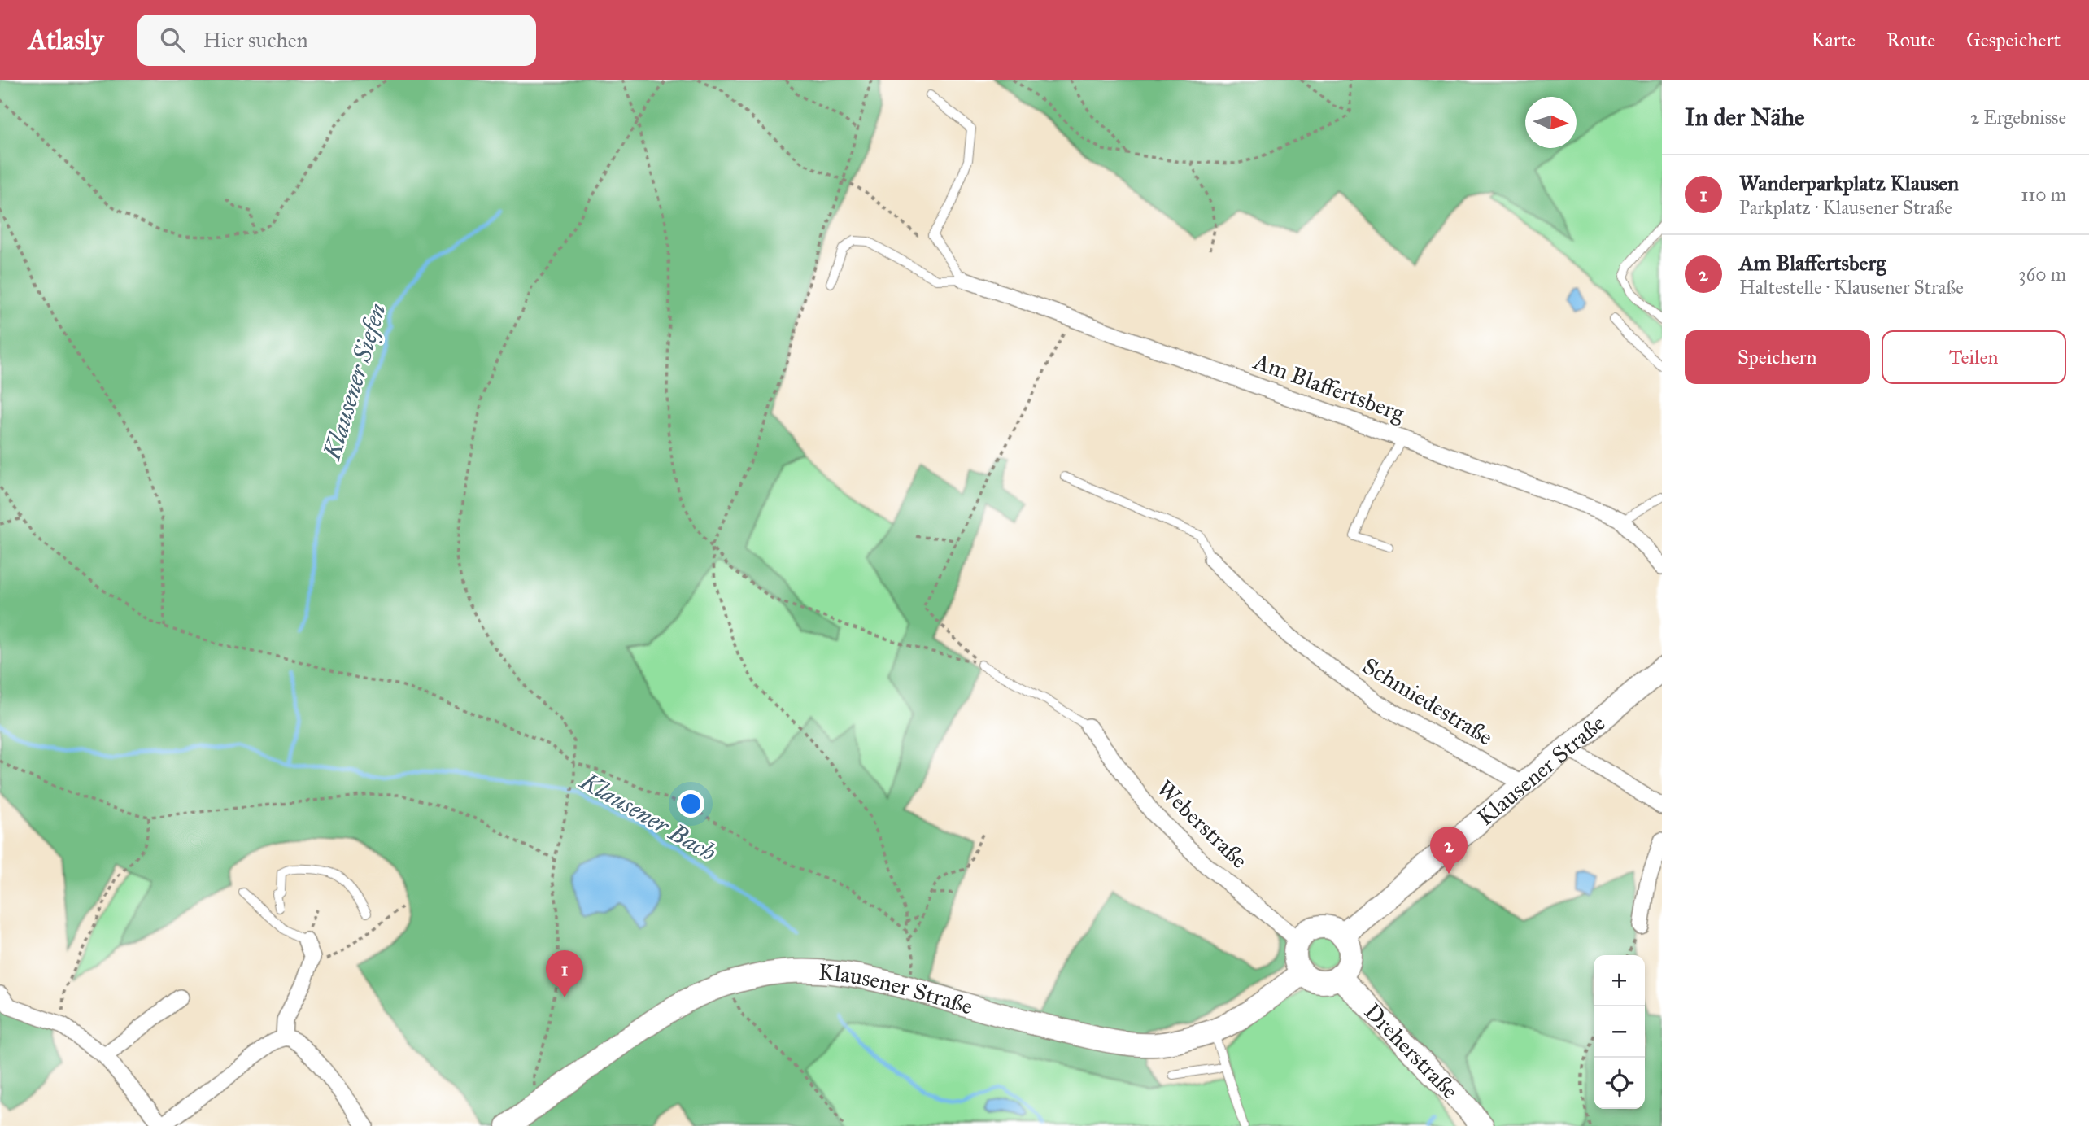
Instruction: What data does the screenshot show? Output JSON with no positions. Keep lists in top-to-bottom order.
{
  "streets": {
    "main road": ["Klausener Straße", "Dreherstraße"],
    "street": ["Am Blaffertsberg", "Schmiedestraße", "Weberstraße"]
  },
  "crossings": [
    ["Schmiedestraße", "Klausener Straße"],
    ["Klausener Straße", "Weberstraße"],
    ["Klausener Straße", "Dreherstraße"],
    ["Weberstraße", "Dreherstraße"]
  ],
  "water": ["Klausener Siefen", "Klausener Bach"],
  "north": "right",
  "page": {
    "header": "Atlasly",
    "search": "Hier suchen",
    "nav": ["Karte", "Route", "Gespeichert"],
    "heading": ["In der Nähe", "2 Ergebnisse"],
    "list": [
      {
        "mark": "1",
        "name": "Wanderparkplatz Klausen",
        "note": "Parkplatz · Klausener Straße",
        "value": "110 m"
      },
      {
        "mark": "2",
        "name": "Am Blaffertsberg",
        "note": "Haltestelle · Klausener Straße",
        "value": "360 m"
      }
    ],
    "buttons": ["Speichern", "Teilen"],
    "pins": ["2", "1"],
    "map_buttons": ["+", "−"]
  }
}
